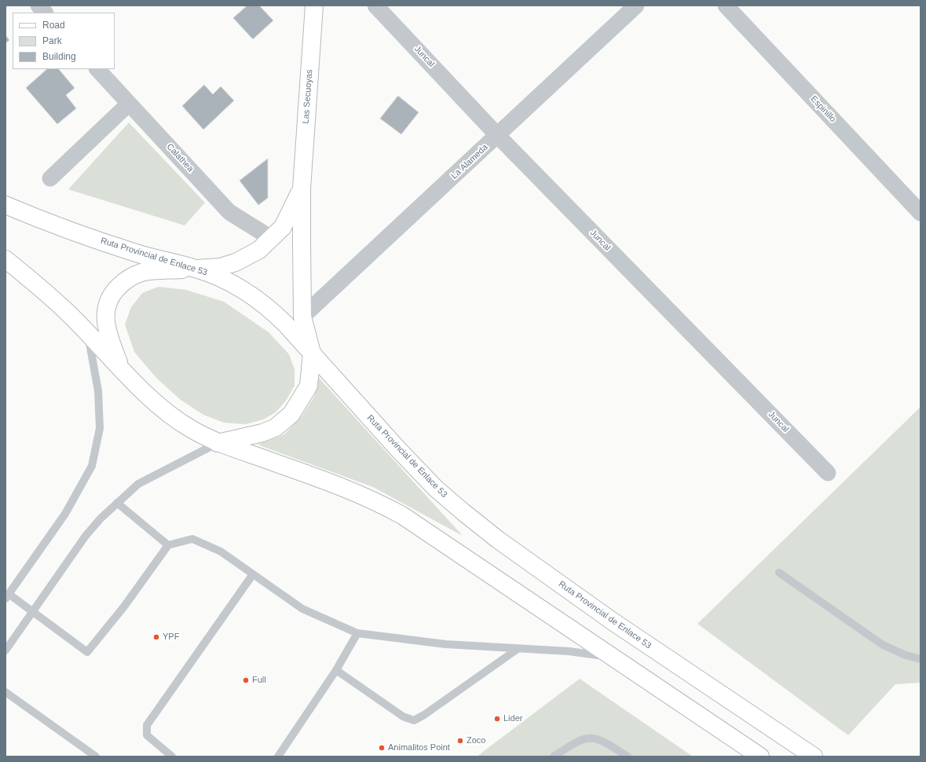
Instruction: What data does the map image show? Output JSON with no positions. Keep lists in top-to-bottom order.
{
  "streets": {
    "main road": ["Las Secuoyas", "Ruta Provincial de Enlace 53"],
    "street": [
      "Juncal",
      "Espinillo",
      "Calathea",
      "La Alameda"
    ]
  },
  "crossings": [
    ["Juncal", "La Alameda"],
    ["Las Secuoyas", "La Alameda"],
    ["Las Secuoyas", "Ruta Provincial de Enlace 53"]
  ],
  "places": [
    "YPF",
    "Full",
    "Lider",
    "Zoco",
    "Animalitos Point"
  ],
  "legend": ["Road", "Park", "Building"]
}
